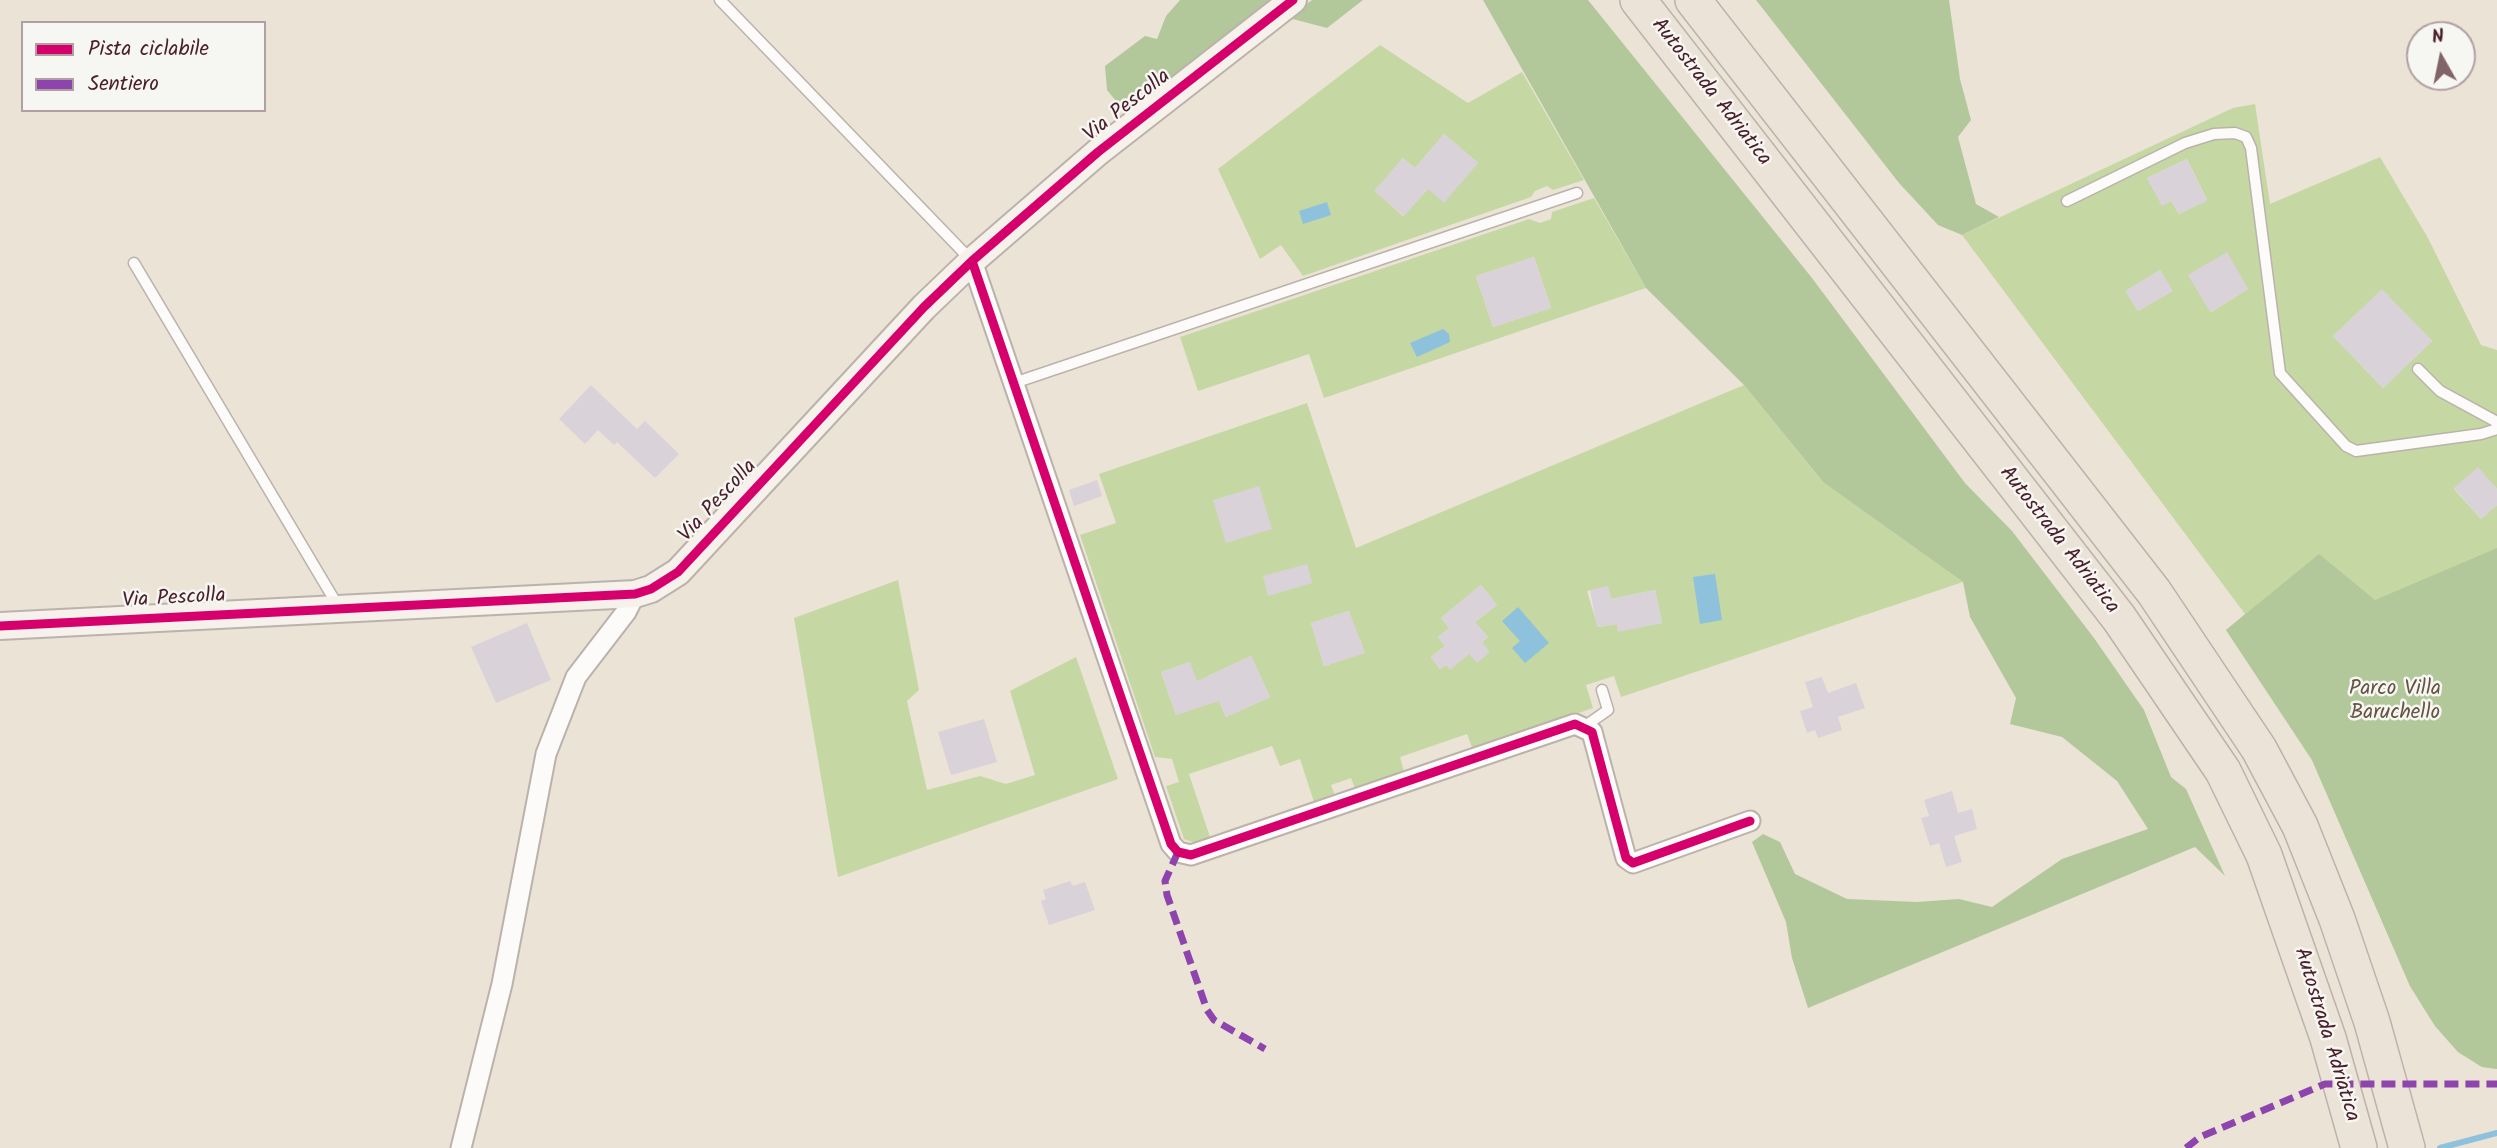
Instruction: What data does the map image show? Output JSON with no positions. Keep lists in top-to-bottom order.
{
  "streets": {
    "highway": ["Autostrada Adriatica"],
    "street": ["Via Pescolla"]
  },
  "parks": ["Parco Villa Baruchello"],
  "legend": ["Pista ciclabile", "Sentiero"],
  "north": "top"
}
